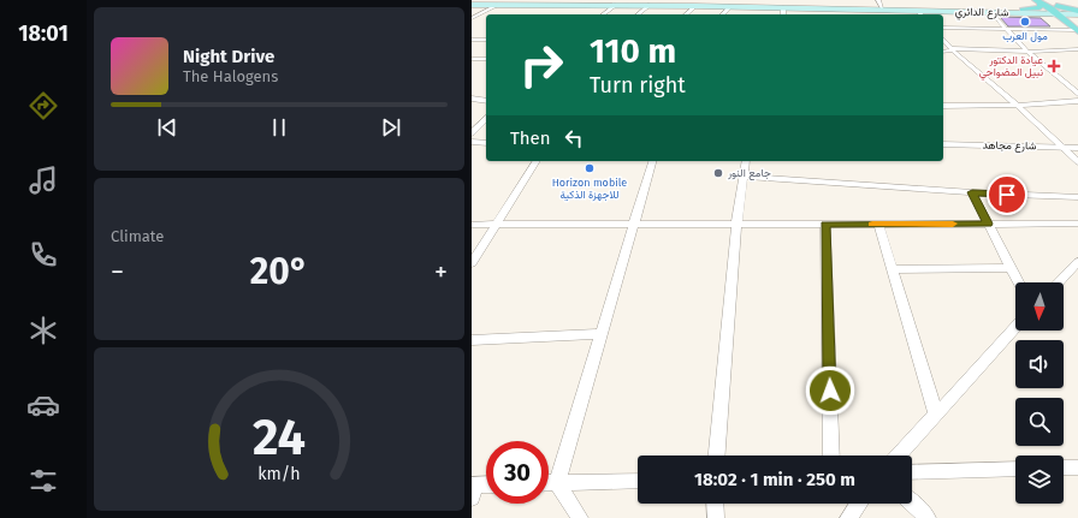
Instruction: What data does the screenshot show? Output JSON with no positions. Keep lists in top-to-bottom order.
{
  "streets": {
    "main road": ["شارع الدائري"],
    "street": ["شارع مجاهد"]
  },
  "places": {
    "other": ["مول العرب", "Horizon mobile للاجهزة الذكية", "جامع النور"],
    "health": ["عيادة الدكتور نبيل المضواحي"]
  },
  "north": "bottom",
  "page": {
    "tabs": "18:01",
    "turn": ["110 m", "Turn right"],
    "song": ["Night Drive", "The Halogens"],
    "then": "Then",
    "tile": "Climate",
    "heat": ["−", "20°", "+"],
    "limit": "30",
    "trip": "18:02 · 1 min · 250 m",
    "gauge": ["24", "km/h"]
  }
}
